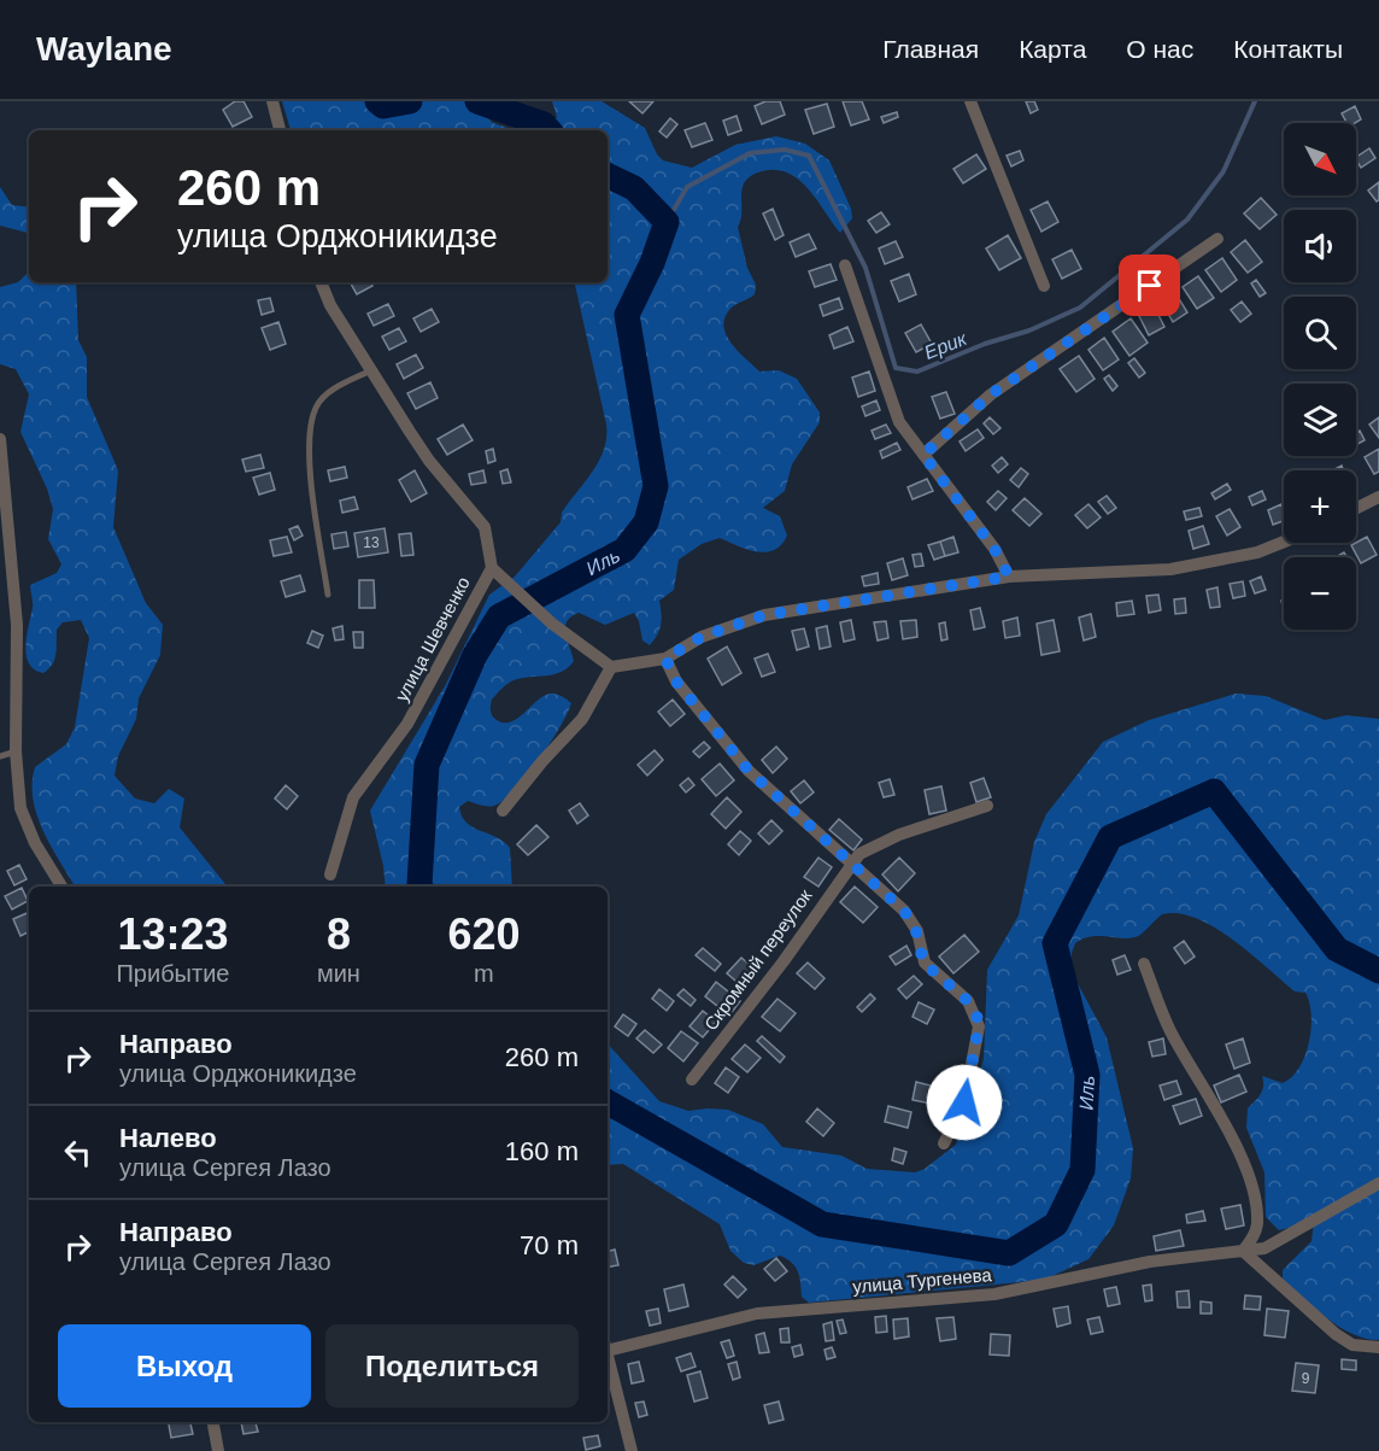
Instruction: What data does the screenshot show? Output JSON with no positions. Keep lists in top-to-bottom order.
{
  "streets": {
    "street": ["улица Шевченко", "Скромный переулок", "улица Тургенева"]
  },
  "water": ["Ерик", "Иль"],
  "house_numbers": ["13", "9"],
  "north": "bottom right",
  "page": {
    "header": "Waylane",
    "nav": [
      "Главная",
      "Карта",
      "О нас",
      "Контакты"
    ],
    "map_buttons": ["+", "−"],
    "turn": ["260 m", "улица Орджоникидзе"],
    "eta": [
      "13:23",
      "Прибытие",
      "8",
      "мин",
      "620",
      "m"
    ],
    "list": [
      {
        "name": "Направо",
        "note": "улица Орджоникидзе",
        "value": "260 m"
      },
      {
        "name": "Налево",
        "note": "улица Сергея Лазо",
        "value": "160 m"
      },
      {
        "name": "Направо",
        "note": "улица Сергея Лазо",
        "value": "70 m"
      }
    ],
    "buttons": ["Выход", "Поделиться"]
  }
}
